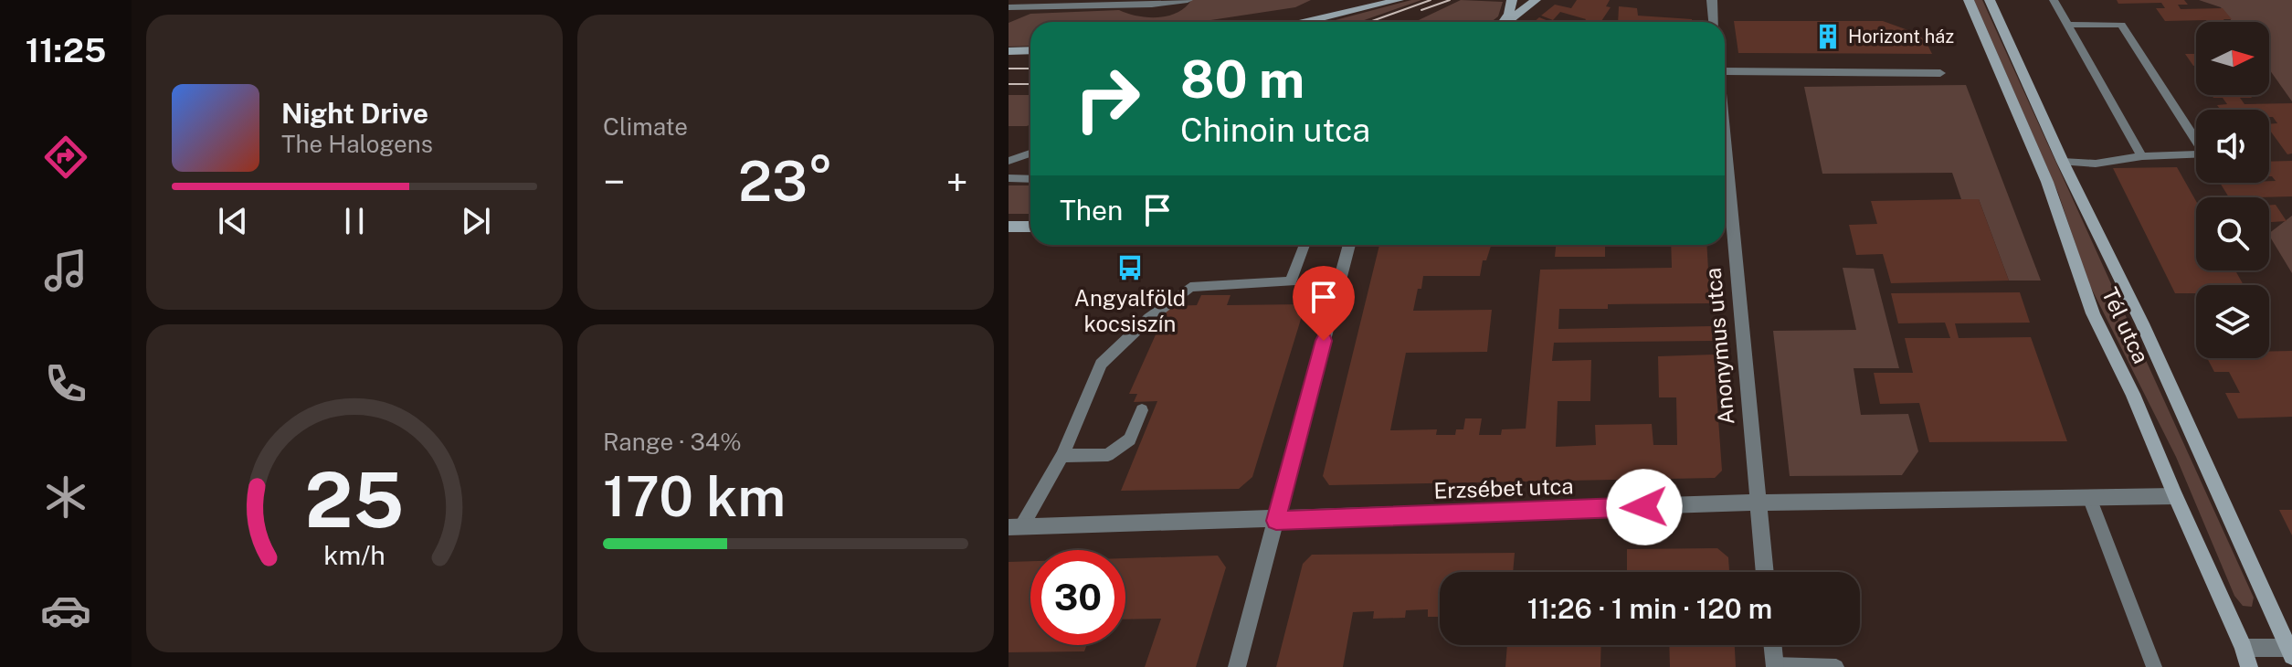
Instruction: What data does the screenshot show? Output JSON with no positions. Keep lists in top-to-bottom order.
{
  "streets": {
    "street": ["Tél utca", "Anonymus utca", "Erzsébet utca"]
  },
  "crossings": [
    ["Tél utca", "Erzsébet utca"],
    ["Anonymus utca", "Erzsébet utca"]
  ],
  "places": {
    "building": ["Horizont ház"],
    "bus stop": ["Angyalföld kocsiszín"]
  },
  "north": "right",
  "page": {
    "tabs": "11:25",
    "tile": [
      "Climate",
      ["Range · 34%", "170 km"]
    ],
    "turn": ["80 m", "Chinoin utca"],
    "song": ["Night Drive", "The Halogens"],
    "heat": ["−", "23°", "+"],
    "then": "Then",
    "limit": "30",
    "trip": "11:26 · 1 min · 120 m",
    "gauge": ["25", "km/h"]
  }
}
